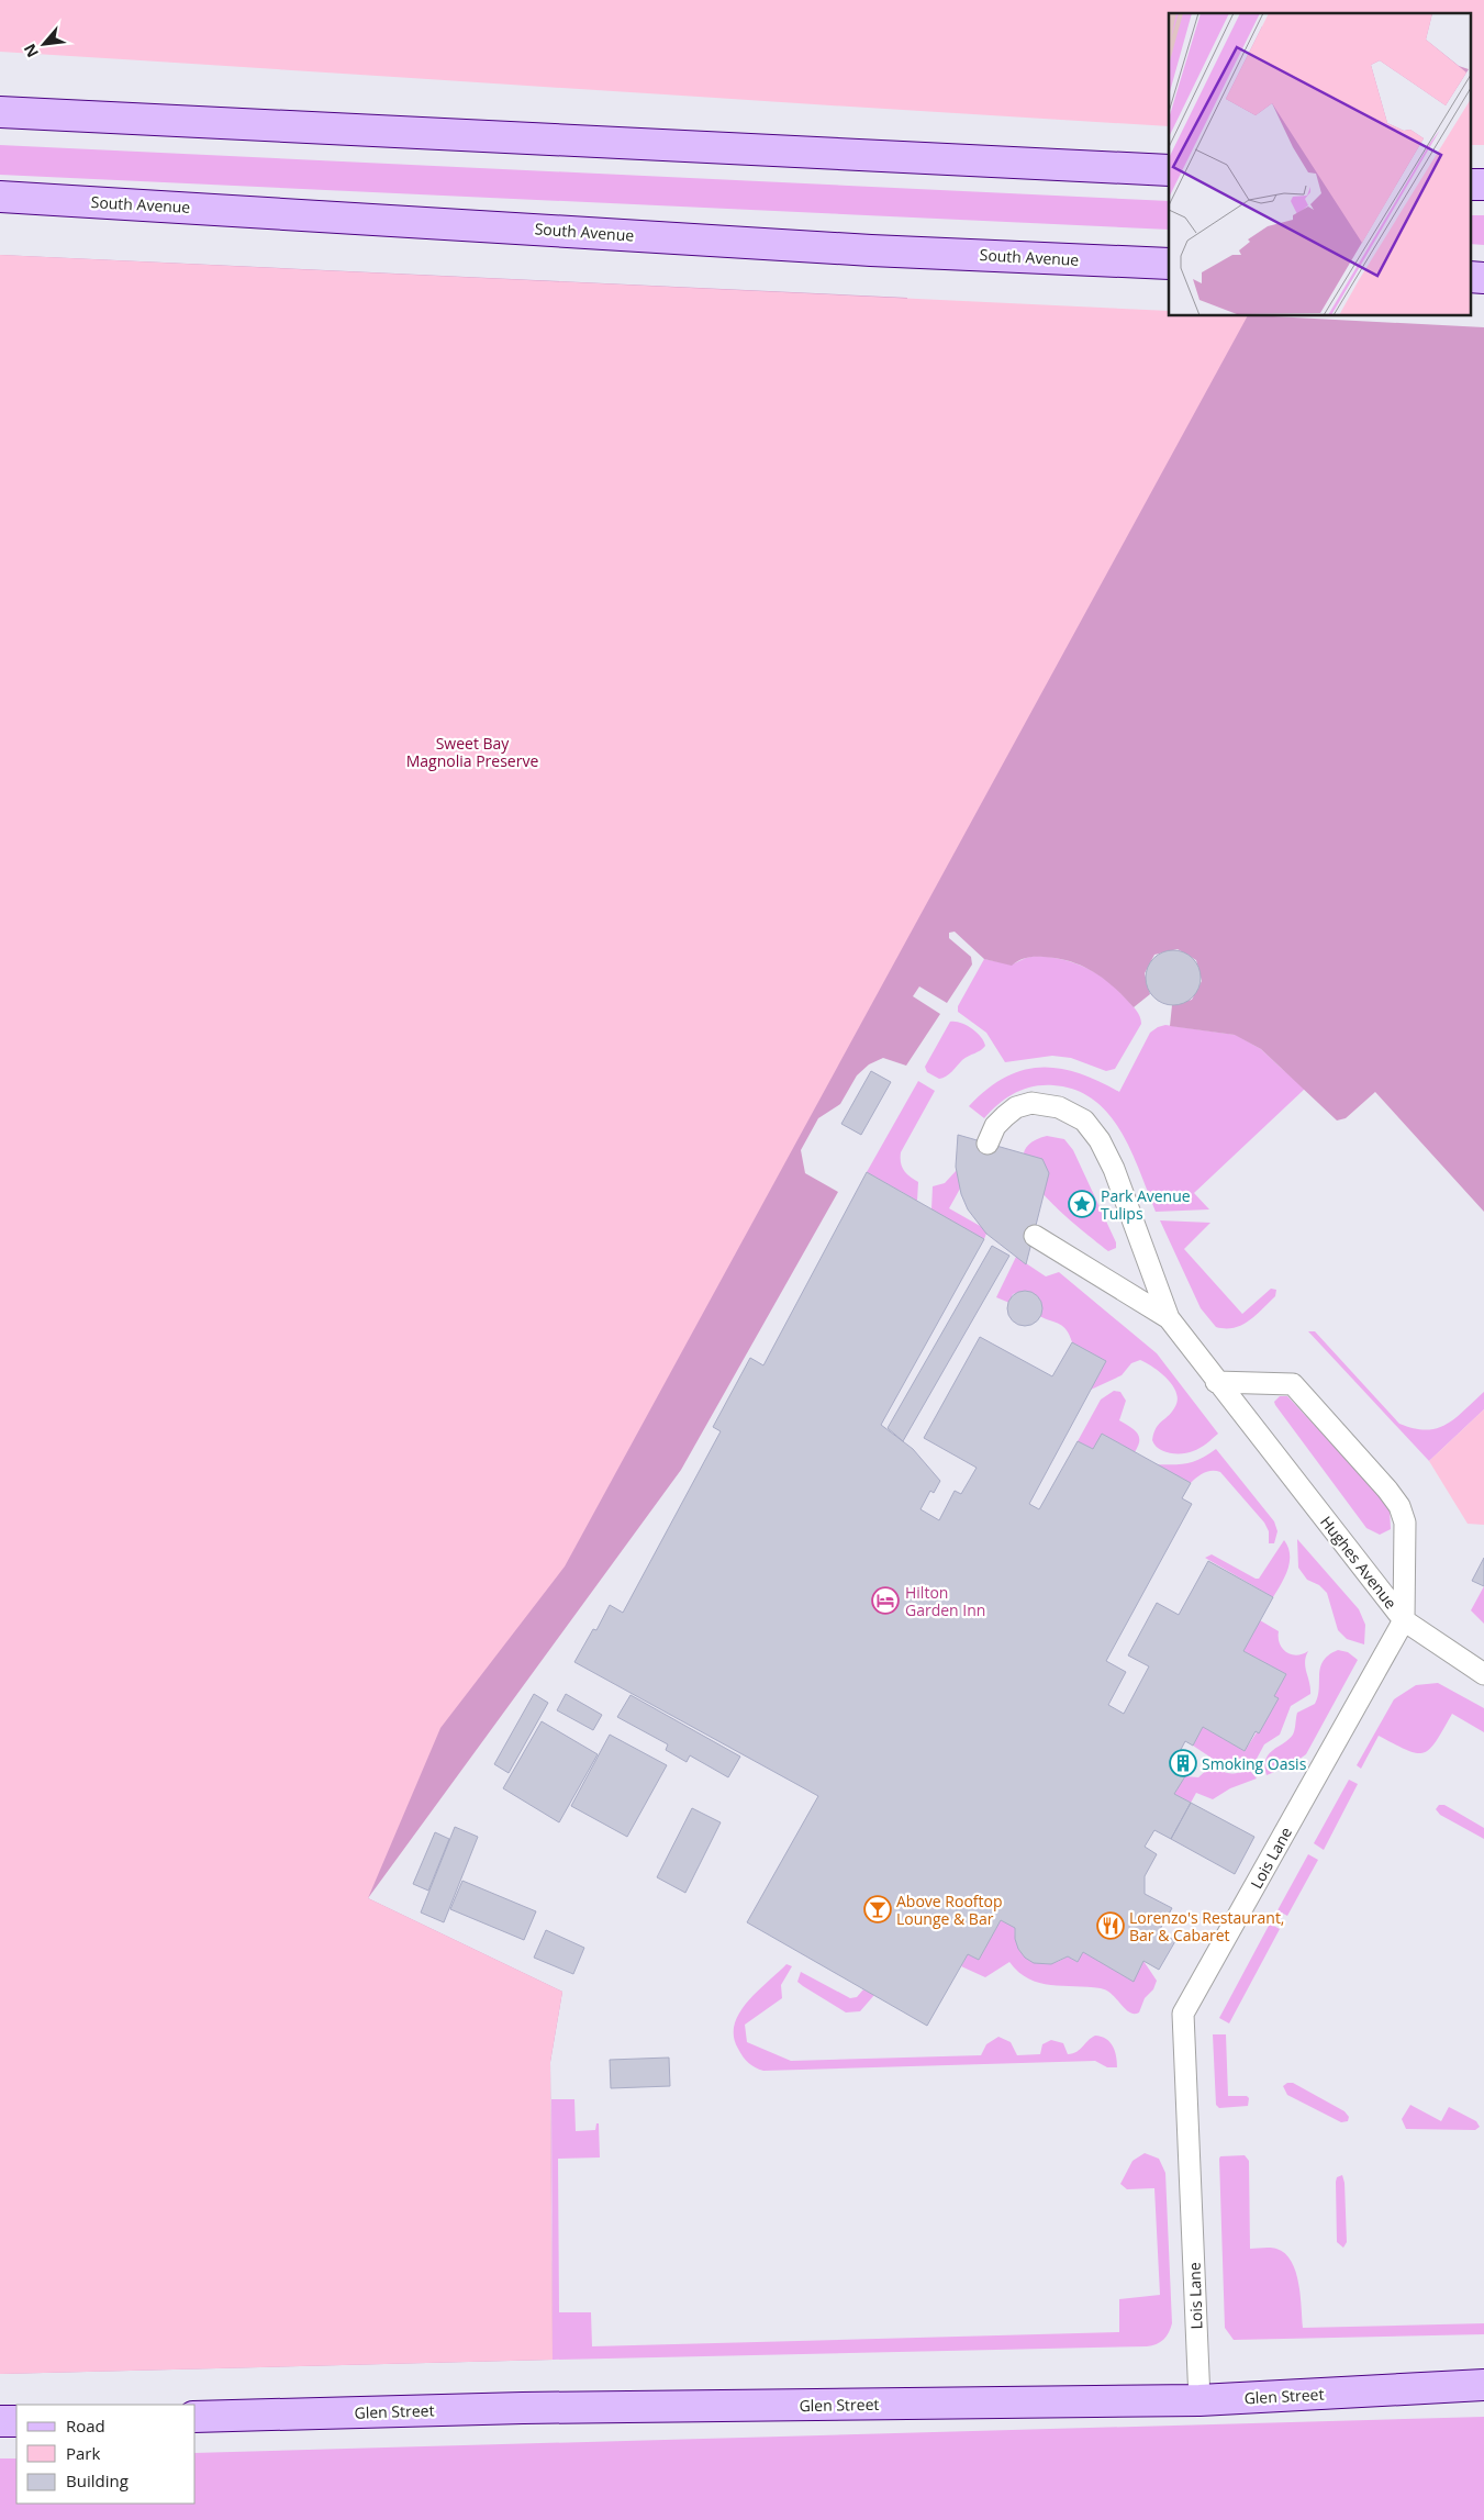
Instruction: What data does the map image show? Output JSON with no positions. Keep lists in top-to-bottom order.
{
  "streets": {
    "street": ["South Avenue", "Glen Street"],
    "lane": ["Hughes Avenue", "Lois Lane"]
  },
  "crossings": [
    ["Hughes Avenue", "Lois Lane"],
    ["Lois Lane", "Glen Street"]
  ],
  "parks": ["Sweet Bay Magnolia Preserve"],
  "places": {
    "place": ["Park Avenue Tulips"],
    "hotel": ["Hilton Garden Inn"],
    "building": ["Smoking Oasis"],
    "bar": ["Above Rooftop Lounge & Bar"],
    "restaurant": ["Lorenzo's Restaurant, Bar & Cabaret"]
  },
  "legend": ["Road", "Park", "Building"],
  "north": "bottom left"
}
